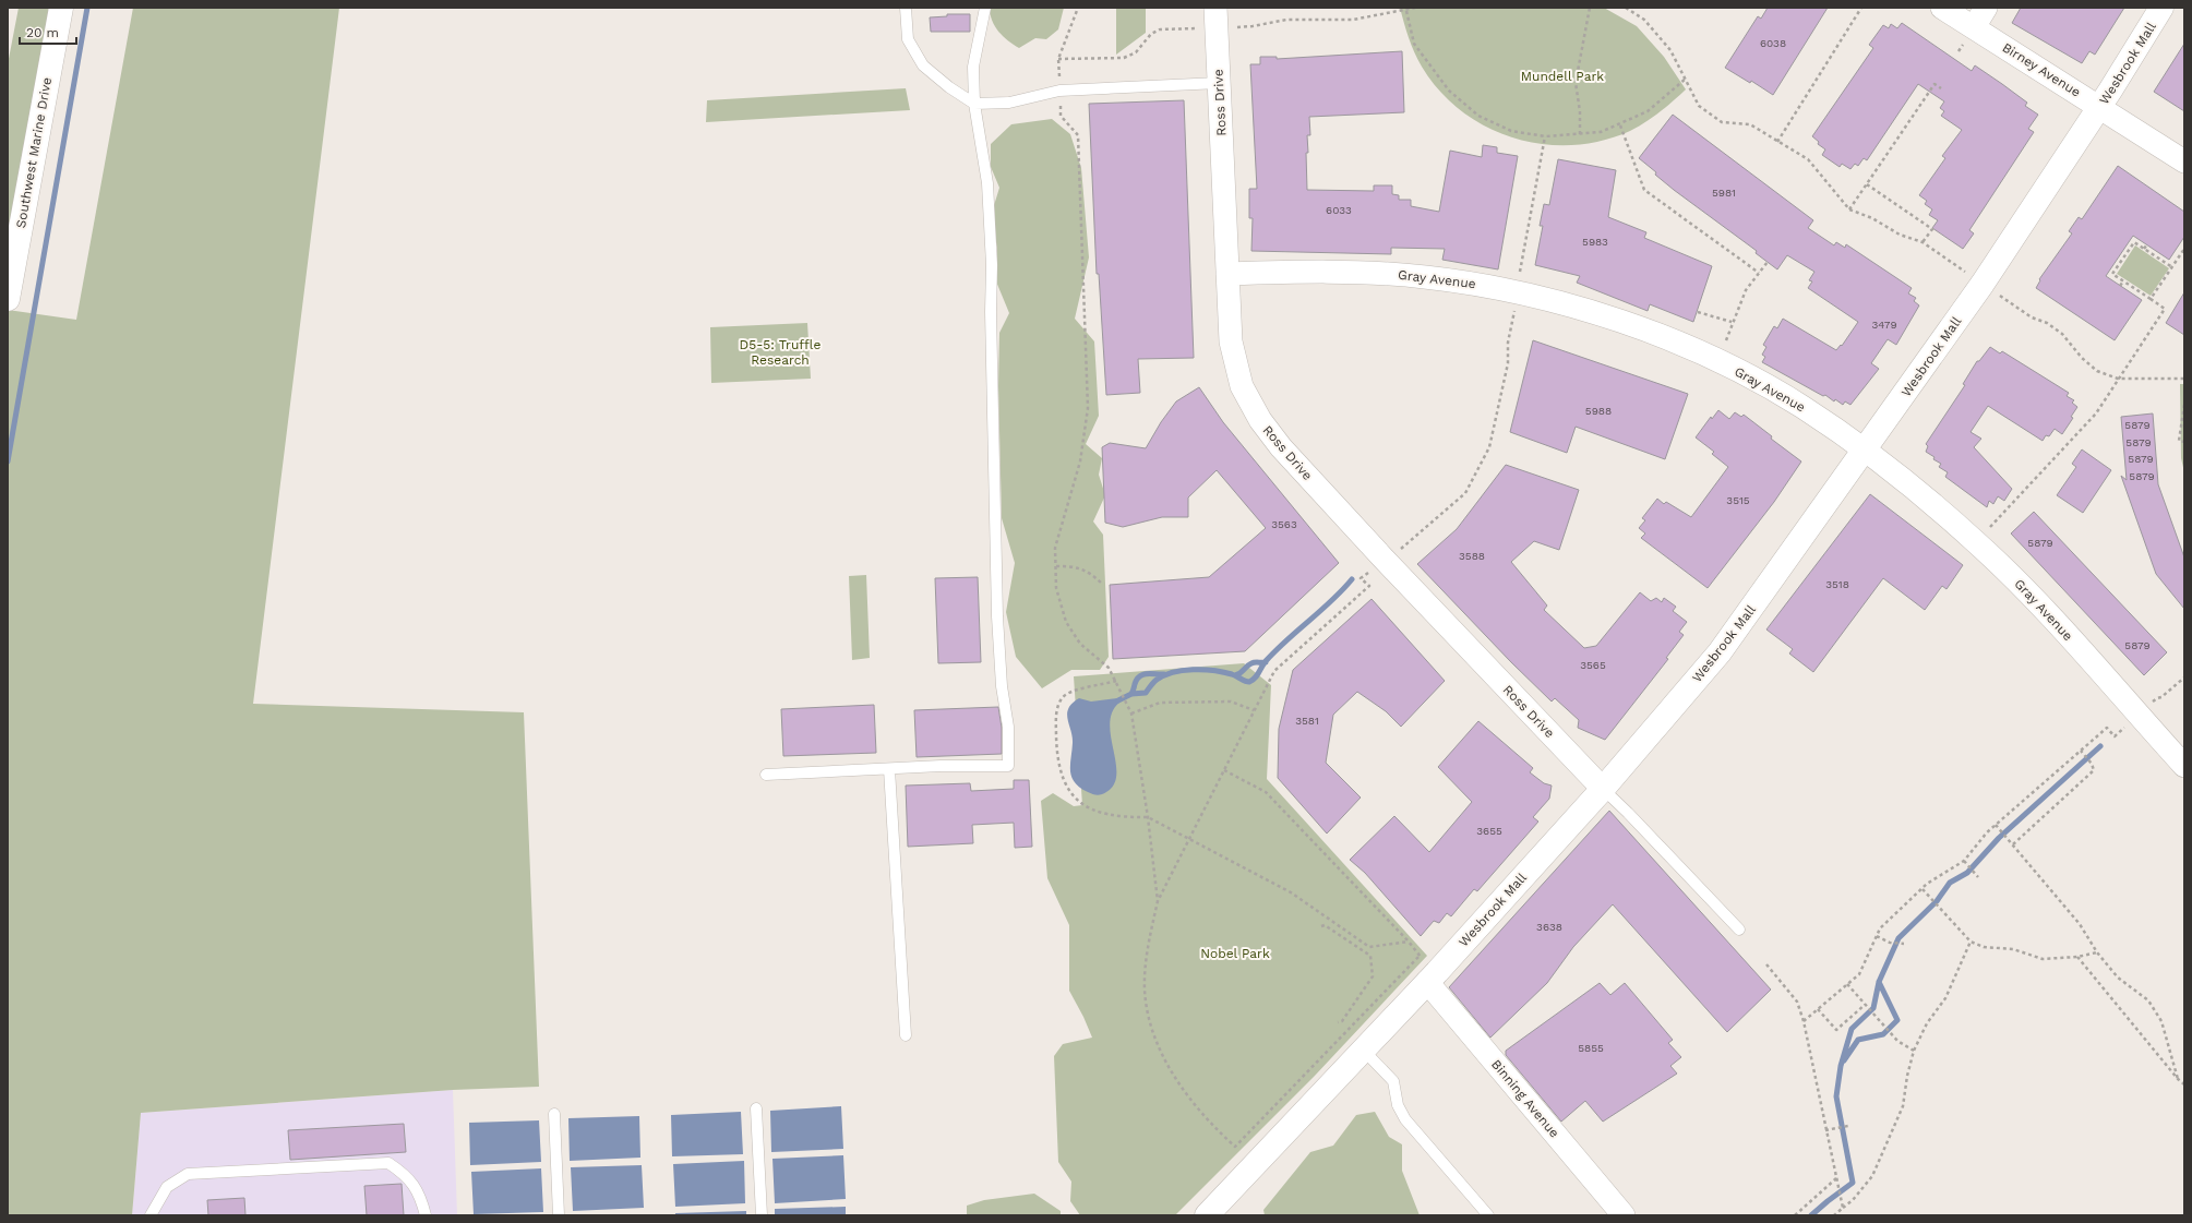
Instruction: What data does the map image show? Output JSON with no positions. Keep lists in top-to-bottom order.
{
  "streets": {
    "street": [
      "Wesbrook Mall",
      "Birney Avenue",
      "Ross Drive",
      "Southwest Marine Drive",
      "Gray Avenue",
      "Binning Avenue"
    ]
  },
  "crossings": [
    ["Wesbrook Mall", "Birney Avenue"],
    ["Wesbrook Mall", "Ross Drive"],
    ["Wesbrook Mall", "Gray Avenue"],
    ["Wesbrook Mall", "Binning Avenue"],
    ["Ross Drive", "Gray Avenue"]
  ],
  "parks": ["Mundell Park", "D5-5: Truffle Research", "Nobel Park"],
  "house_numbers": [
    "6038",
    "5981",
    "6033",
    "5983",
    "3479",
    "5988",
    "5879",
    "5879",
    "5879",
    "5879",
    "3515",
    "3563",
    "5879",
    "3588",
    "3518",
    "5879",
    "3565",
    "3581",
    "3655",
    "3638",
    "5855"
  ],
  "scale_bar": "20 m"
}
